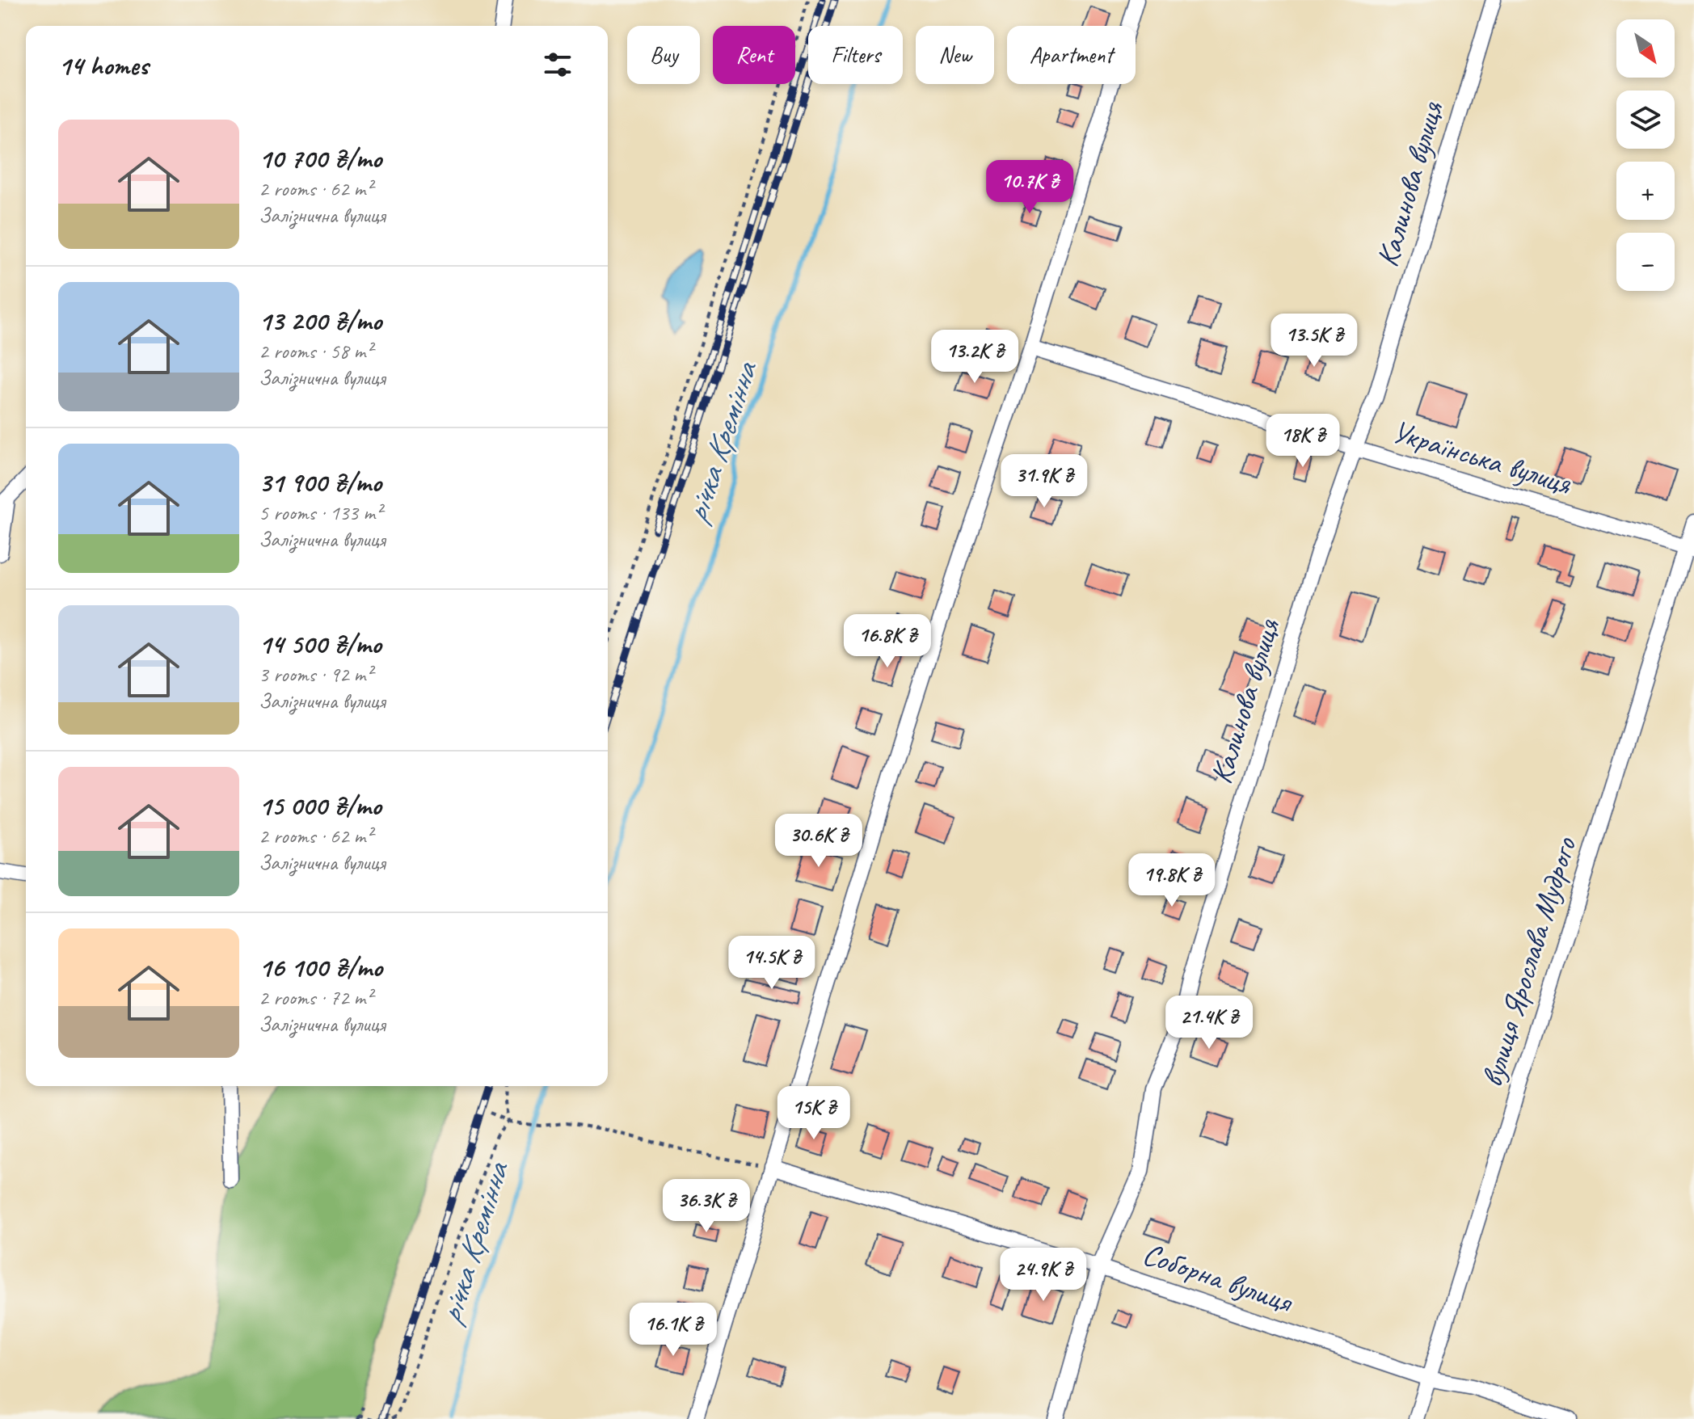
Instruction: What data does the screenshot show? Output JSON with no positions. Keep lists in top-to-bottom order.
{
  "streets": {
    "street": [
      "Калинова вулиця",
      "Українська вулиця",
      "вулиця Ярослава Мудрого",
      "Соборна вулиця"
    ]
  },
  "crossings": [
    ["Калинова вулиця", "Українська вулиця"],
    ["Калинова вулиця", "Соборна вулиця"],
    ["Українська вулиця", "вулиця Ярослава Мудрого"],
    ["вулиця Ярослава Мудрого", "Соборна вулиця"]
  ],
  "water": ["річка Кремінна"],
  "north": "bottom right",
  "page": {
    "map_buttons": ["+", "−"],
    "chip": [
      "Buy",
      "Rent",
      "Filters",
      "New",
      "Apartment"
    ],
    "heading": "14 homes",
    "list": [
      {
        "name": "10 700 ₴/mo",
        "note": "2 rooms · 62 m² · Залізнична вулиця"
      },
      {
        "name": "13 200 ₴/mo",
        "note": "2 rooms · 58 m² · Залізнична вулиця"
      },
      {
        "name": "31 900 ₴/mo",
        "note": "5 rooms · 133 m² · Залізнична вулиця"
      },
      {
        "name": "14 500 ₴/mo",
        "note": "3 rooms · 92 m² · Залізнична вулиця"
      },
      {
        "name": "15 000 ₴/mo",
        "note": "2 rooms · 62 m² · Залізнична вулиця"
      },
      {
        "name": "16 100 ₴/mo",
        "note": "2 rooms · 72 m² · Залізнична вулиця"
      }
    ],
    "price": [
      "10.7K ₴",
      "13.5K ₴",
      "13.2K ₴",
      "18K ₴",
      "31.9K ₴",
      "16.8K ₴",
      "30.6K ₴",
      "19.8K ₴",
      "14.5K ₴",
      "21.4K ₴",
      "15K ₴",
      "36.3K ₴",
      "24.9K ₴",
      "16.1K ₴"
    ]
  }
}
